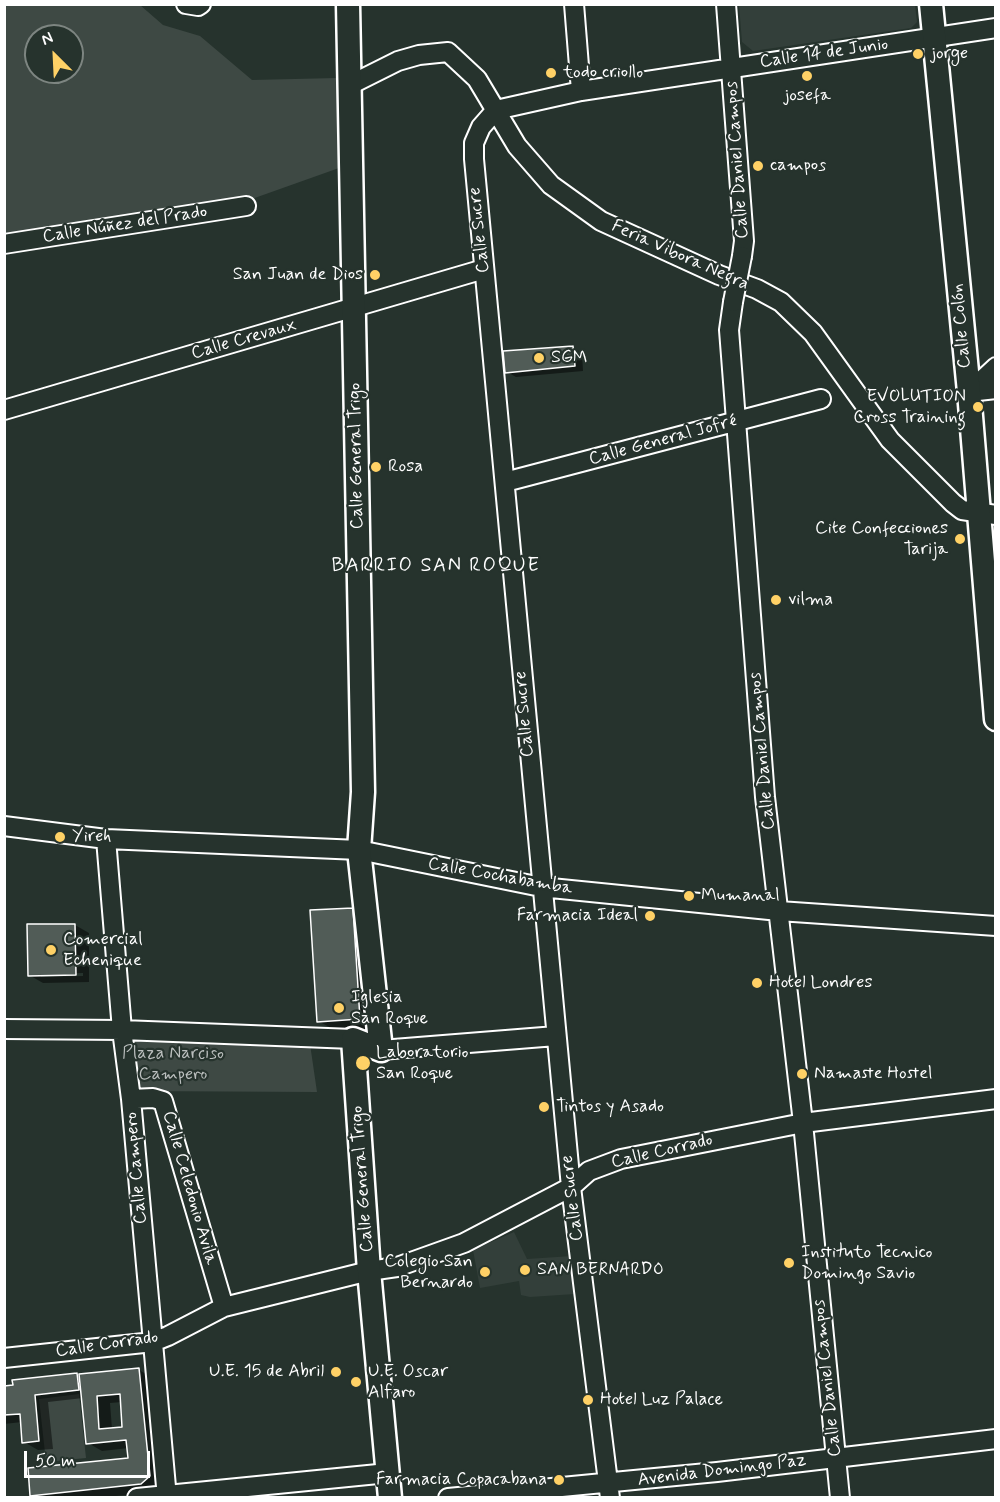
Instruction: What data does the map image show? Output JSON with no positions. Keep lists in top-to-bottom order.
{
  "streets": {
    "main road": ["Calle Colón", "Calle General Trigo"],
    "street": [
      "Calle 14 de Junio",
      "Calle Daniel Campos",
      "Calle Núñez del Prado",
      "Calle Sucre",
      "Feria Vibora Negra",
      "Calle Crevaux",
      "Calle General Jofré",
      "Calle Cochabamba",
      "Calle Corrado",
      "Calle Campero",
      "Calle Celedonio Avila",
      "Avenida Domingo Paz"
    ]
  },
  "crossings": [
    ["Calle 14 de Junio", "Calle Daniel Campos"],
    ["Calle 14 de Junio", "Calle Colón"],
    ["Calle Daniel Campos", "Calle General Jofré"],
    ["Calle Daniel Campos", "Calle Cochabamba"],
    ["Calle Daniel Campos", "Calle Corrado"],
    ["Calle Daniel Campos", "Avenida Domingo Paz"],
    ["Calle Sucre", "Feria Vibora Negra"],
    ["Calle Sucre", "Calle Crevaux"],
    ["Calle Sucre", "Calle General Jofré"],
    ["Calle Sucre", "Calle Cochabamba"],
    ["Calle Sucre", "Calle Corrado"],
    ["Calle Sucre", "Avenida Domingo Paz"],
    ["Feria Vibora Negra", "Calle Colón"],
    ["Feria Vibora Negra", "Calle General Trigo"],
    ["Calle Crevaux", "Calle General Trigo"],
    ["Calle General Trigo", "Calle Cochabamba"],
    ["Calle General Trigo", "Calle Corrado"],
    ["Calle Cochabamba", "Calle Campero"],
    ["Calle Corrado", "Calle Campero"],
    ["Calle Corrado", "Calle Celedonio Avila"],
    ["Calle Campero", "Calle Celedonio Avila"]
  ],
  "districts": ["BARRIO SAN ROQUE"],
  "parks": ["Plaza Narciso Campero"],
  "places": [
    "jorge",
    "todo criollo",
    "josefa",
    "campos",
    "San Juan de Dios",
    "SGM",
    "EVOLUTION Cross Training",
    "Rosa",
    "Cite Confecciones Tarija",
    "vilma",
    "Yireh",
    "Mumanal",
    "Farmacia Ideal",
    "Comercial Echenique",
    "Hotel Londres",
    "Iglesia San Roque",
    "Laboratorio San Roque",
    "Namaste Hostel",
    "Tintos y Asado",
    "Instituto Tecnico Domingo Savio",
    "SAN BERNARDO",
    "Colegio San Bernardo",
    "U.E. 15 de Abril",
    "U.E. Oscar Alfaro",
    "Hotel Luz Palace",
    "Farmacia Copacabana"
  ],
  "scale_bar": "50 m",
  "north": "top left"
}
